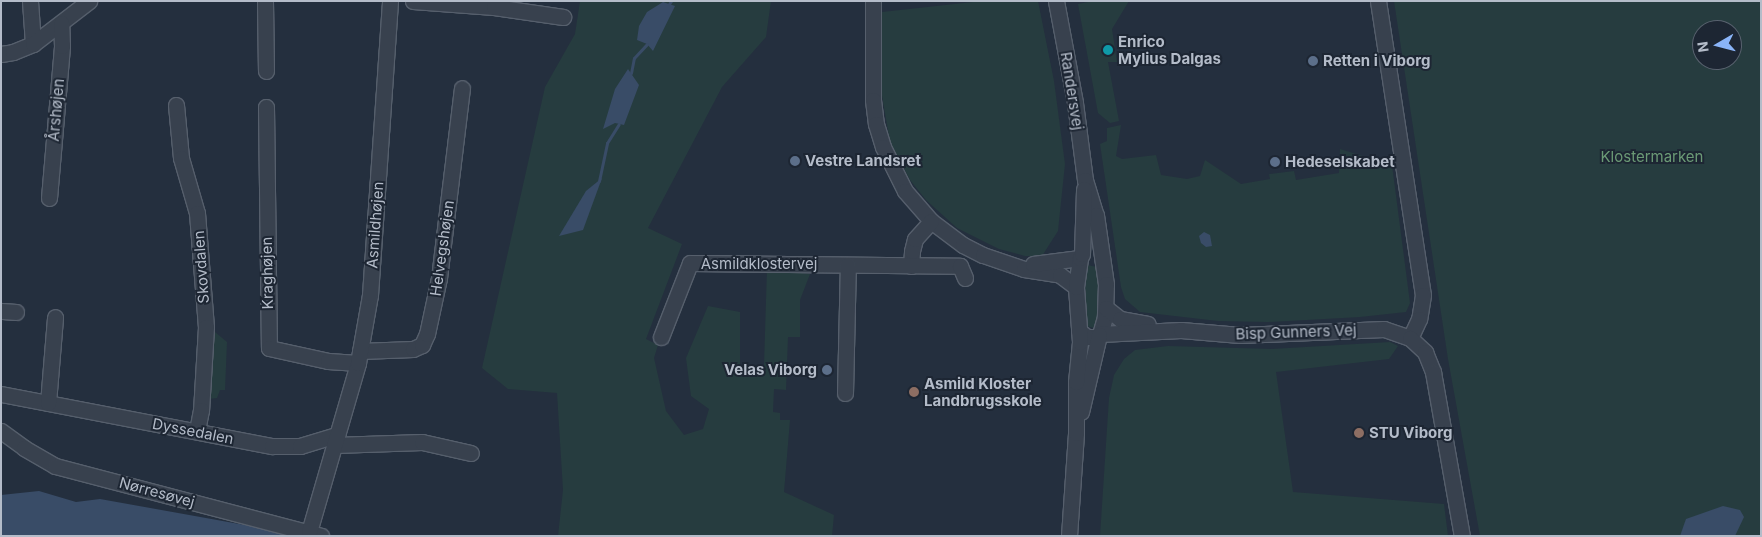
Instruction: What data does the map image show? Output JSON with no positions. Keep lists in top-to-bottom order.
{
  "streets": {
    "street": [
      "Randersvej",
      "Årshøjen",
      "Asmildhøjen",
      "Helvegshøjen",
      "Asmildklostervej",
      "Skovdalen",
      "Kraghøjen",
      "Bisp Gunners Vej",
      "Dyssedalen",
      "Nørresøvej"
    ]
  },
  "crossings": [
    ["Randersvej", "Bisp Gunners Vej"],
    ["Asmildhøjen", "Helvegshøjen"],
    ["Asmildhøjen", "Kraghøjen"],
    ["Asmildhøjen", "Dyssedalen"],
    ["Asmildhøjen", "Nørresøvej"],
    ["Helvegshøjen", "Kraghøjen"],
    ["Skovdalen", "Dyssedalen"]
  ],
  "parks": ["Klostermarken"],
  "places": [
    "Enrico Mylius Dalgas",
    "Retten i Viborg",
    "Vestre Landsret",
    "Hedeselskabet",
    "Velas Viborg",
    "Asmild Kloster Landbrugsskole",
    "STU Viborg"
  ],
  "north": "left"
}
